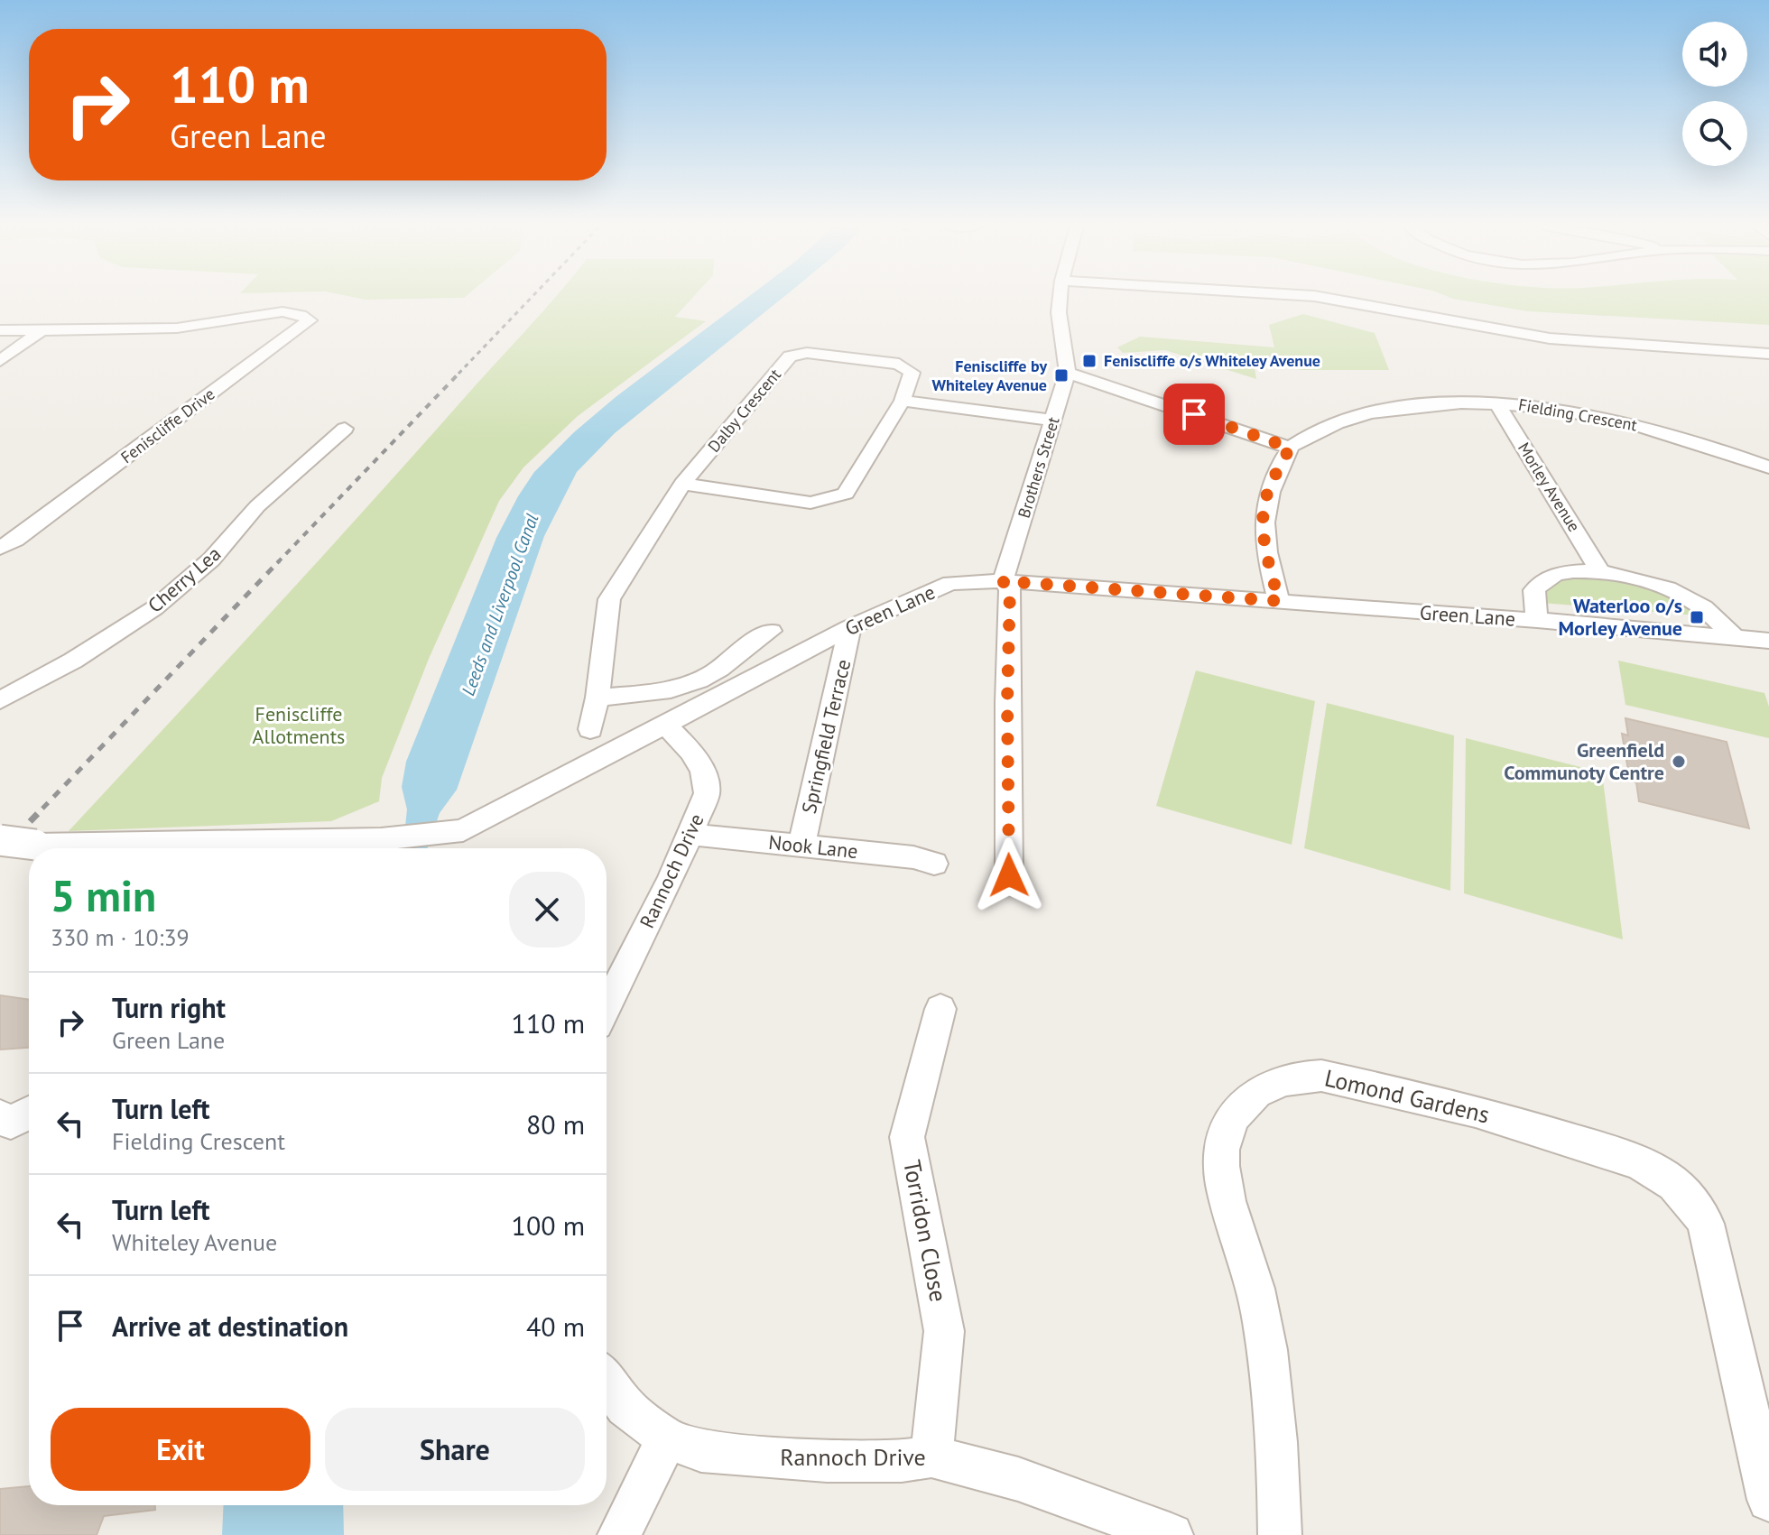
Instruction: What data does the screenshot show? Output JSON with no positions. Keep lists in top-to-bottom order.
{
  "streets": {
    "street": [
      "Dalby Crescent",
      "Fielding Crescent",
      "Feniscliffe Drive",
      "Brothers Street",
      "Morley Avenue",
      "Cherry Lea",
      "Green Lane",
      "Springfield Terrace",
      "Nook Lane",
      "Rannoch Drive",
      "Lomond Gardens",
      "Torridon Close"
    ]
  },
  "crossings": [
    ["Fielding Crescent", "Morley Avenue"],
    ["Brothers Street", "Green Lane"],
    ["Green Lane", "Springfield Terrace"],
    ["Green Lane", "Rannoch Drive"],
    ["Springfield Terrace", "Nook Lane"],
    ["Nook Lane", "Rannoch Drive"],
    ["Rannoch Drive", "Torridon Close"]
  ],
  "water": ["Leeds and Liverpool Canal"],
  "parks": ["Feniscliffe Allotments"],
  "places": {
    "transit": ["Feniscliffe o/s Whiteley Avenue", "Feniscliffe by Whiteley Avenue", "Waterloo o/s Morley Avenue"],
    "other": ["Greenfield Communoty Centre"]
  },
  "page": {
    "turn": ["110 m", "Green Lane"],
    "heading": ["5 min", "330 m · 10:39"],
    "list": [
      {
        "name": "Turn right",
        "note": "Green Lane",
        "value": "110 m"
      },
      {
        "name": "Turn left",
        "note": "Fielding Crescent",
        "value": "80 m"
      },
      {
        "name": "Turn left",
        "note": "Whiteley Avenue",
        "value": "100 m"
      },
      {
        "name": "Arrive at destination",
        "value": "40 m"
      }
    ],
    "buttons": ["Exit", "Share"]
  }
}
